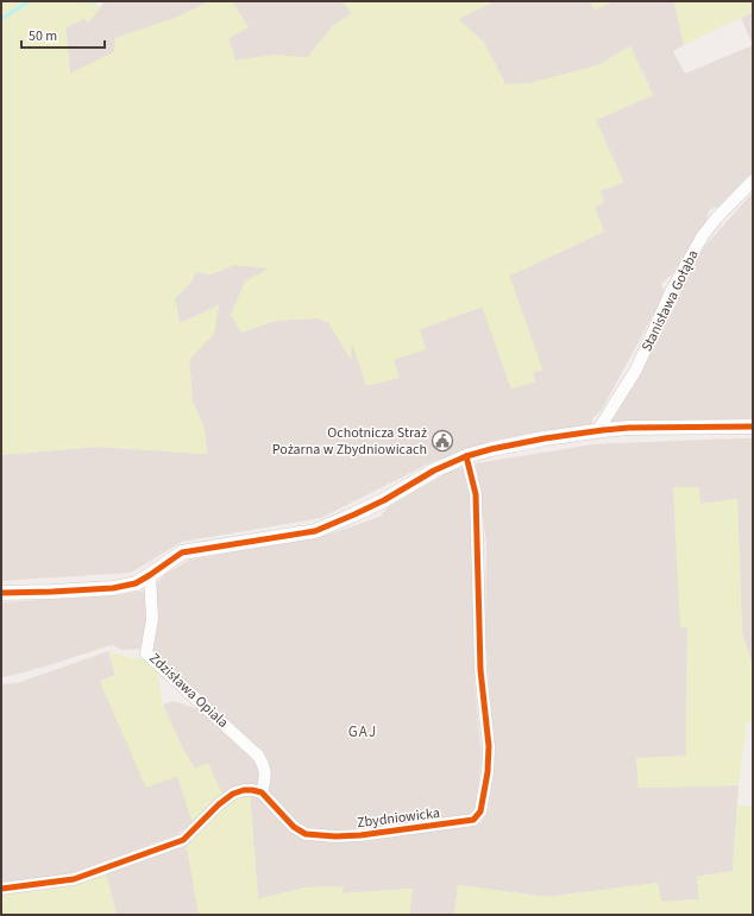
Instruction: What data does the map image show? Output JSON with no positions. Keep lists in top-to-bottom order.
{
  "streets": {
    "street": ["Stanisława Gołąba", "Zdzisława Opiala", "Zbydniowicka"]
  },
  "crossings": [
    ["Zdzisława Opiala", "Zbydniowicka"]
  ],
  "districts": ["GAJ"],
  "places": {
    "public building": ["Ochotnicza Straż Pożarna w Zbydniowicach"]
  },
  "scale_bar": "50 m"
}
